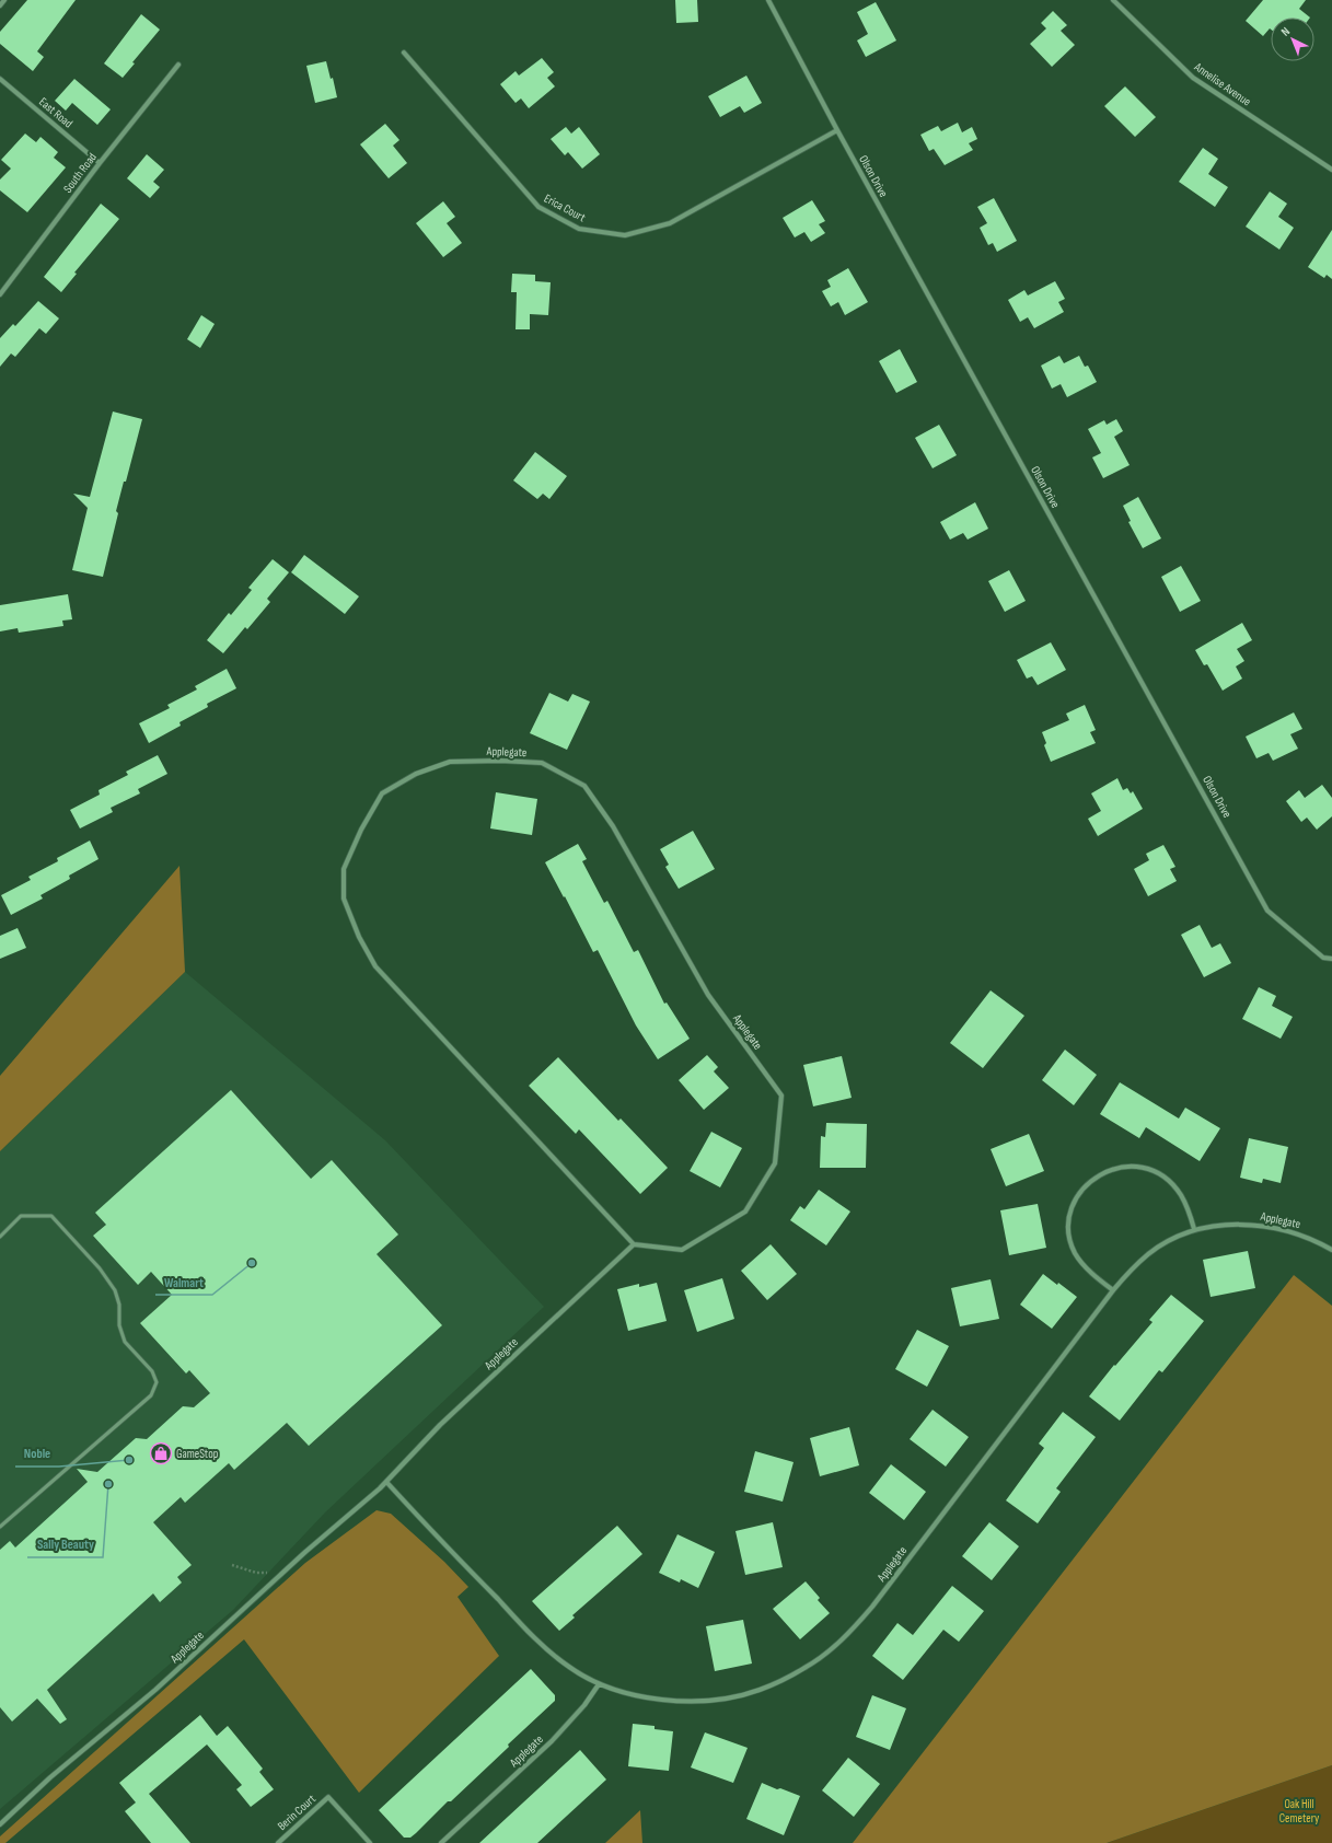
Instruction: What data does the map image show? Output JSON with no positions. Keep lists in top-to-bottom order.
{
  "streets": {
    "street": [
      "Annelise Avenue",
      "East Road",
      "South Road",
      "Olson Drive",
      "Erica Court",
      "Applegate",
      "Berin Court"
    ]
  },
  "crossings": [
    ["East Road", "South Road"],
    ["Olson Drive", "Erica Court"]
  ],
  "parks": ["Oak Hill Cemetery"],
  "places": {
    "other": ["Walmart", "Noble", "Sally Beauty"],
    "shop": ["GameStop"]
  },
  "north": "top left"
}
